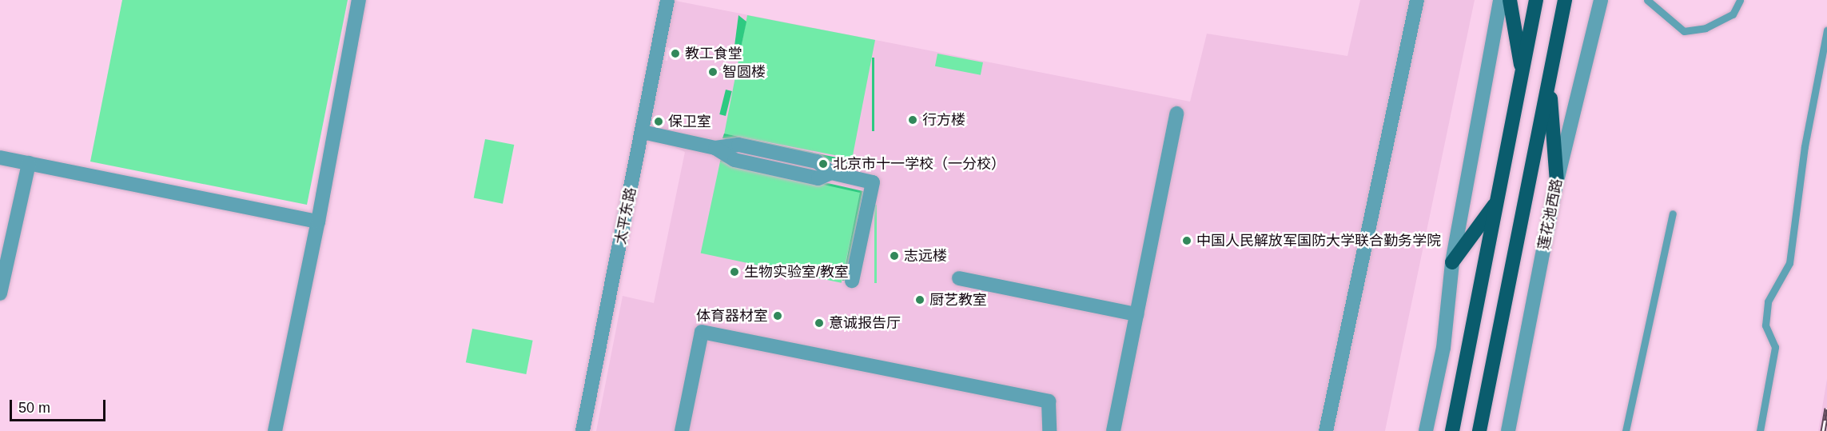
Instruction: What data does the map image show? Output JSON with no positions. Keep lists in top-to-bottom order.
{
  "streets": {
    "highway": ["莲花池西路"],
    "street": ["太平东路"]
  },
  "places": [
    "教工食堂",
    "智圆楼",
    "行方楼",
    "保卫室",
    "北京市十一学校（一分校）",
    "中国人民解放军国防大学联合勤务学院",
    "志远楼",
    "生物实验室/教室",
    "厨艺教室",
    "体育器材室",
    "意诚报告厅"
  ],
  "scale_bar": "50 m"
}
